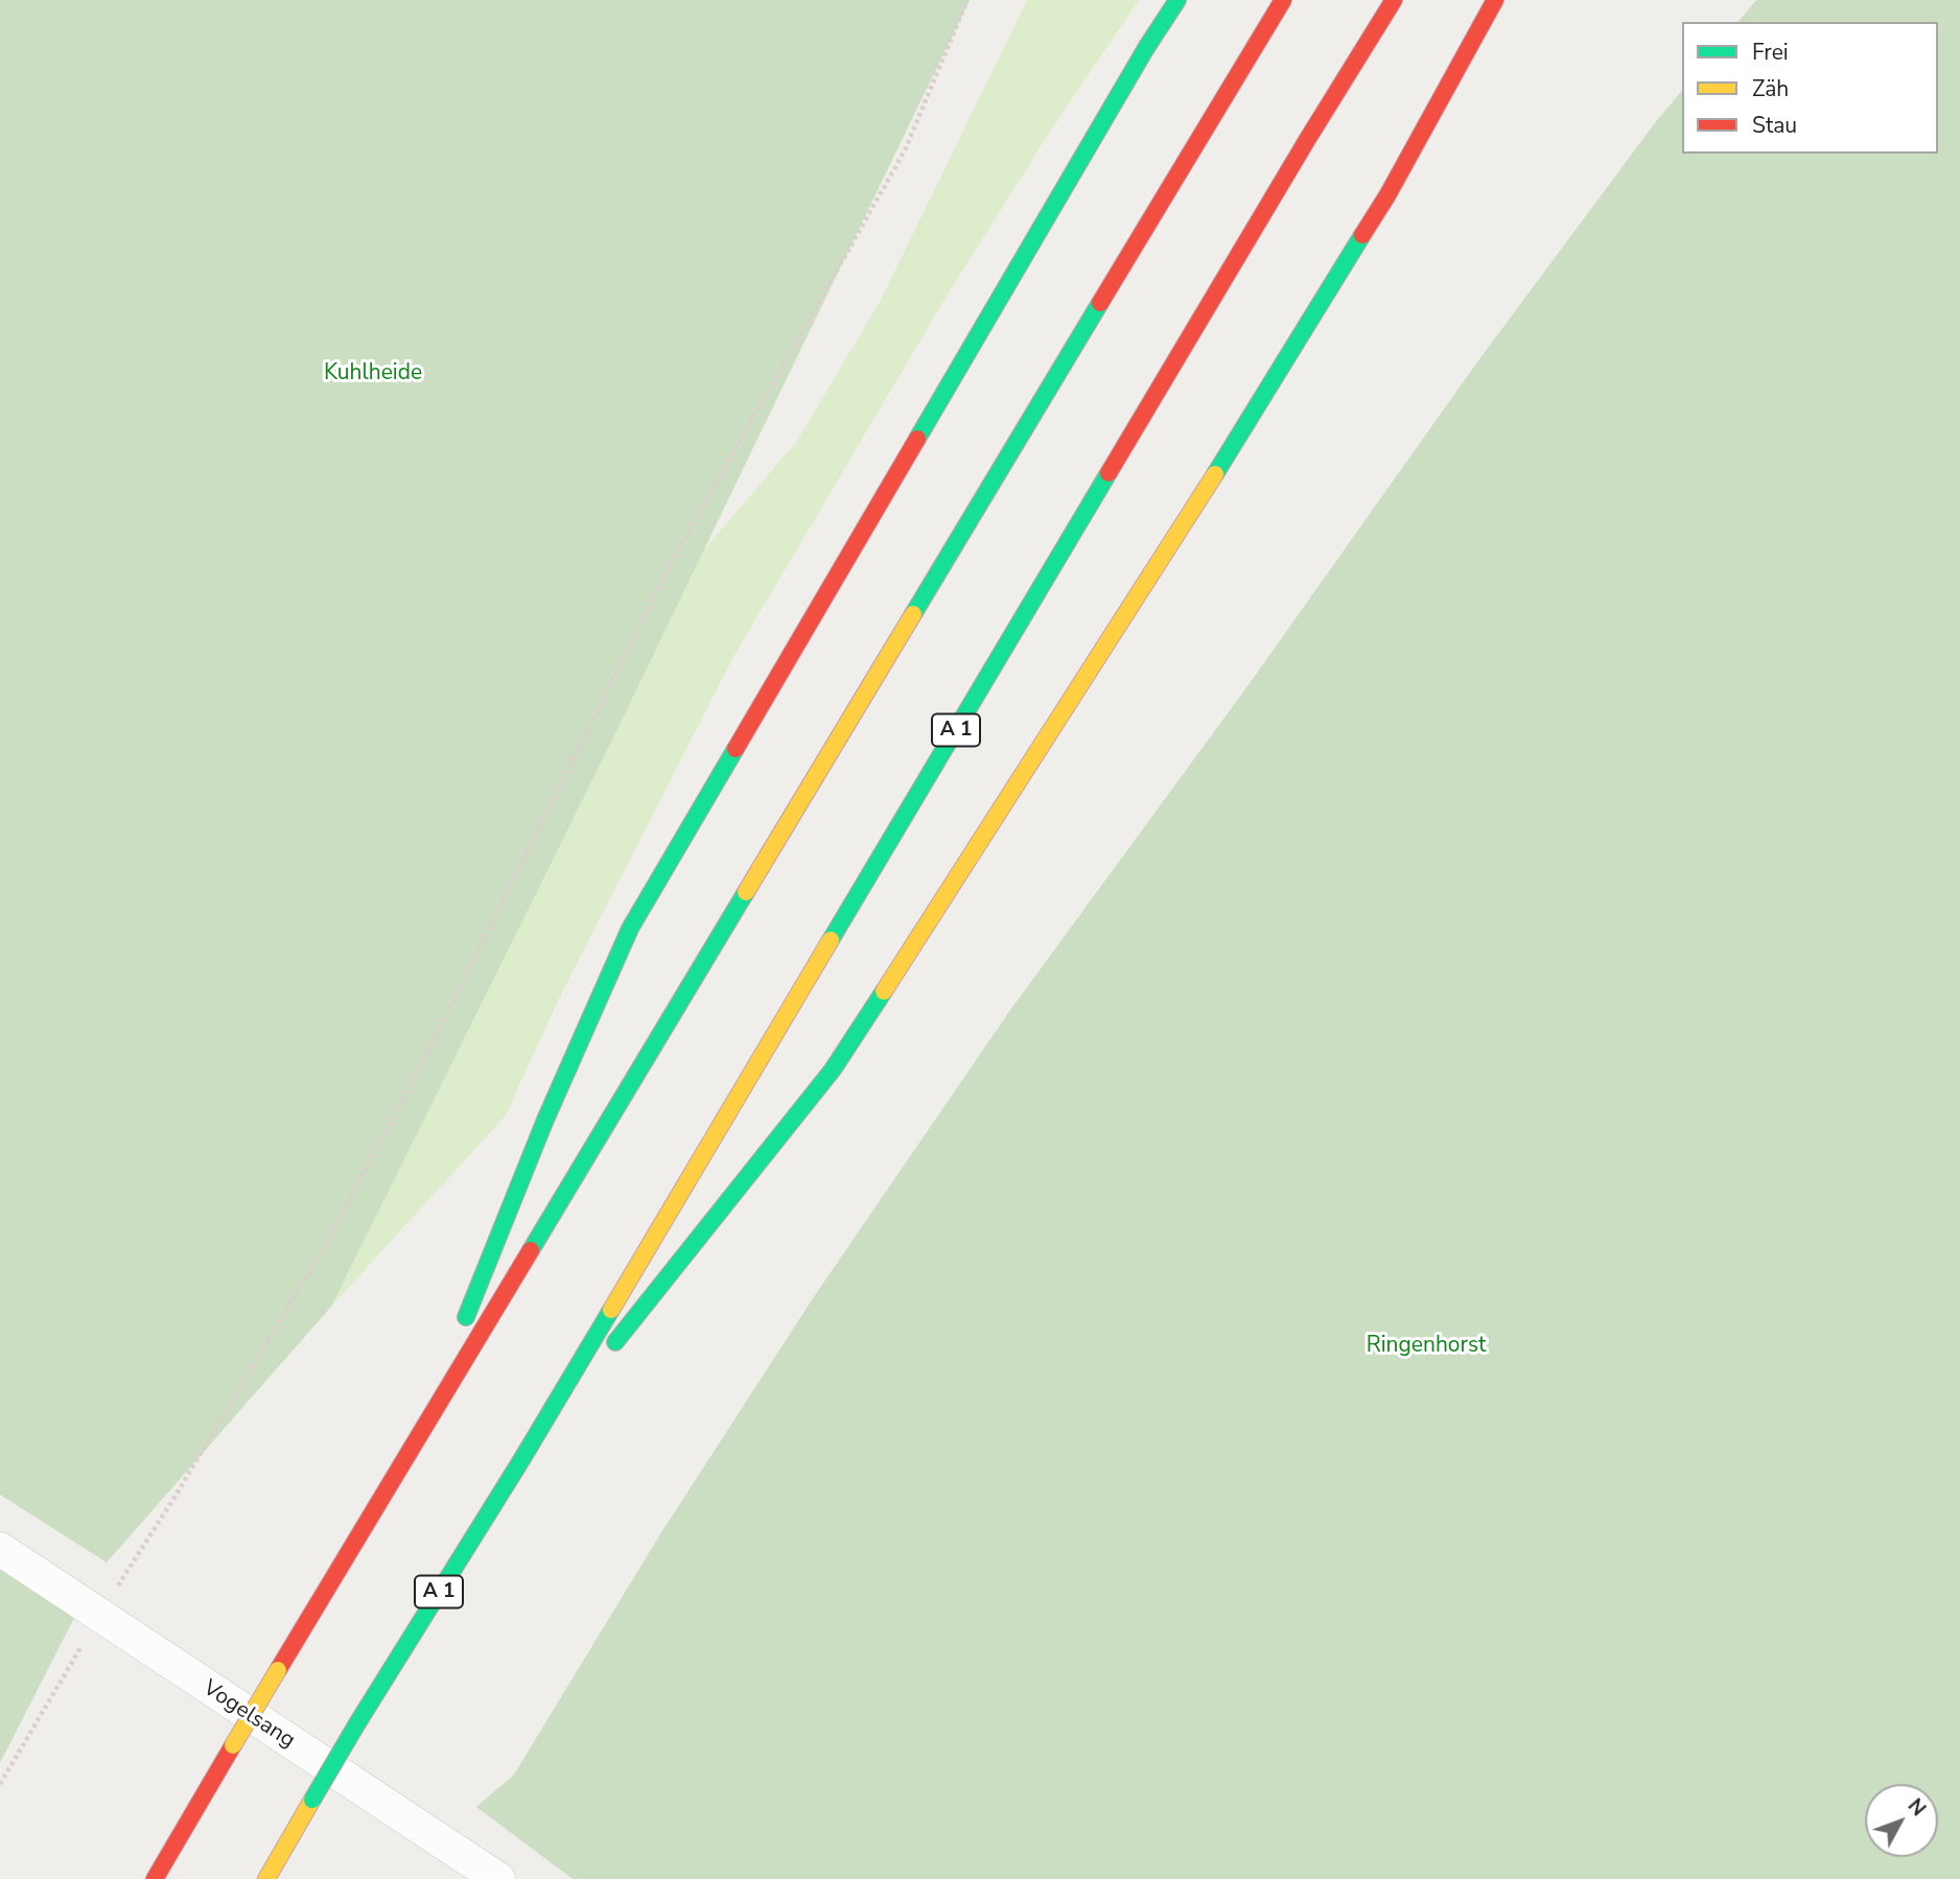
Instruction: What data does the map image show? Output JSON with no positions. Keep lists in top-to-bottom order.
{
  "streets": {
    "highway": ["A 1"],
    "street": ["Vogelsang"]
  },
  "parks": ["Kuhlheide", "Ringenhorst"],
  "legend": ["Frei", "Zäh", "Stau"],
  "north": "top right"
}
